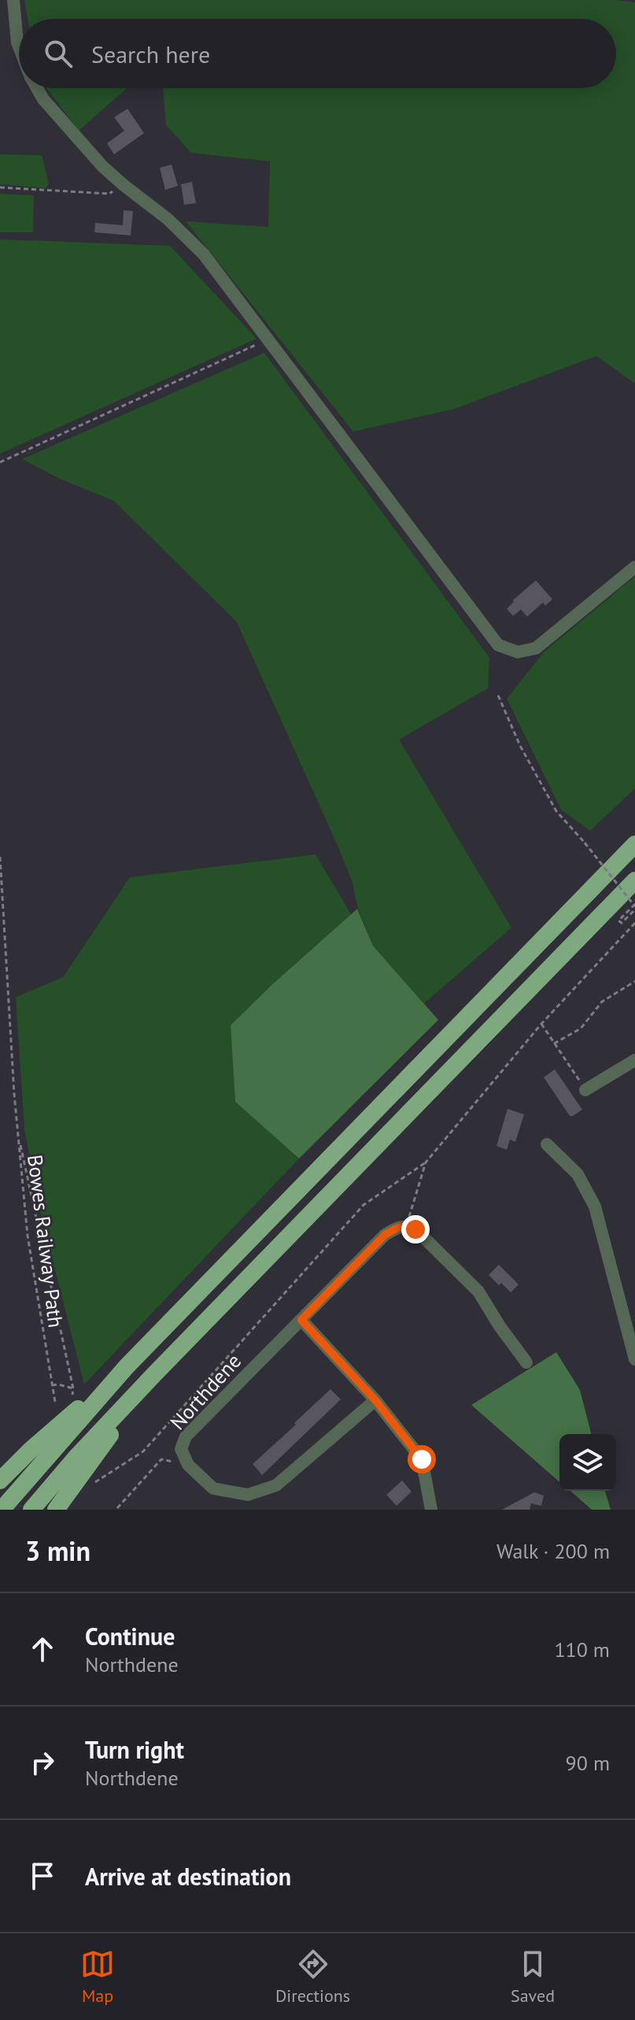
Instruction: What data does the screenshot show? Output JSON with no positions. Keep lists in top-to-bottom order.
{
  "streets": {
    "street": ["Northdene"],
    "path": ["Bowes Railway Path"]
  },
  "page": {
    "search": "Search here",
    "heading": ["3 min", "Walk · 200 m"],
    "list": [
      ["Continue", "Northdene", "110 m"],
      ["Turn right", "Northdene", "90 m"],
      "Arrive at destination"
    ],
    "nav": ["Map", "Directions", "Saved"]
  }
}
